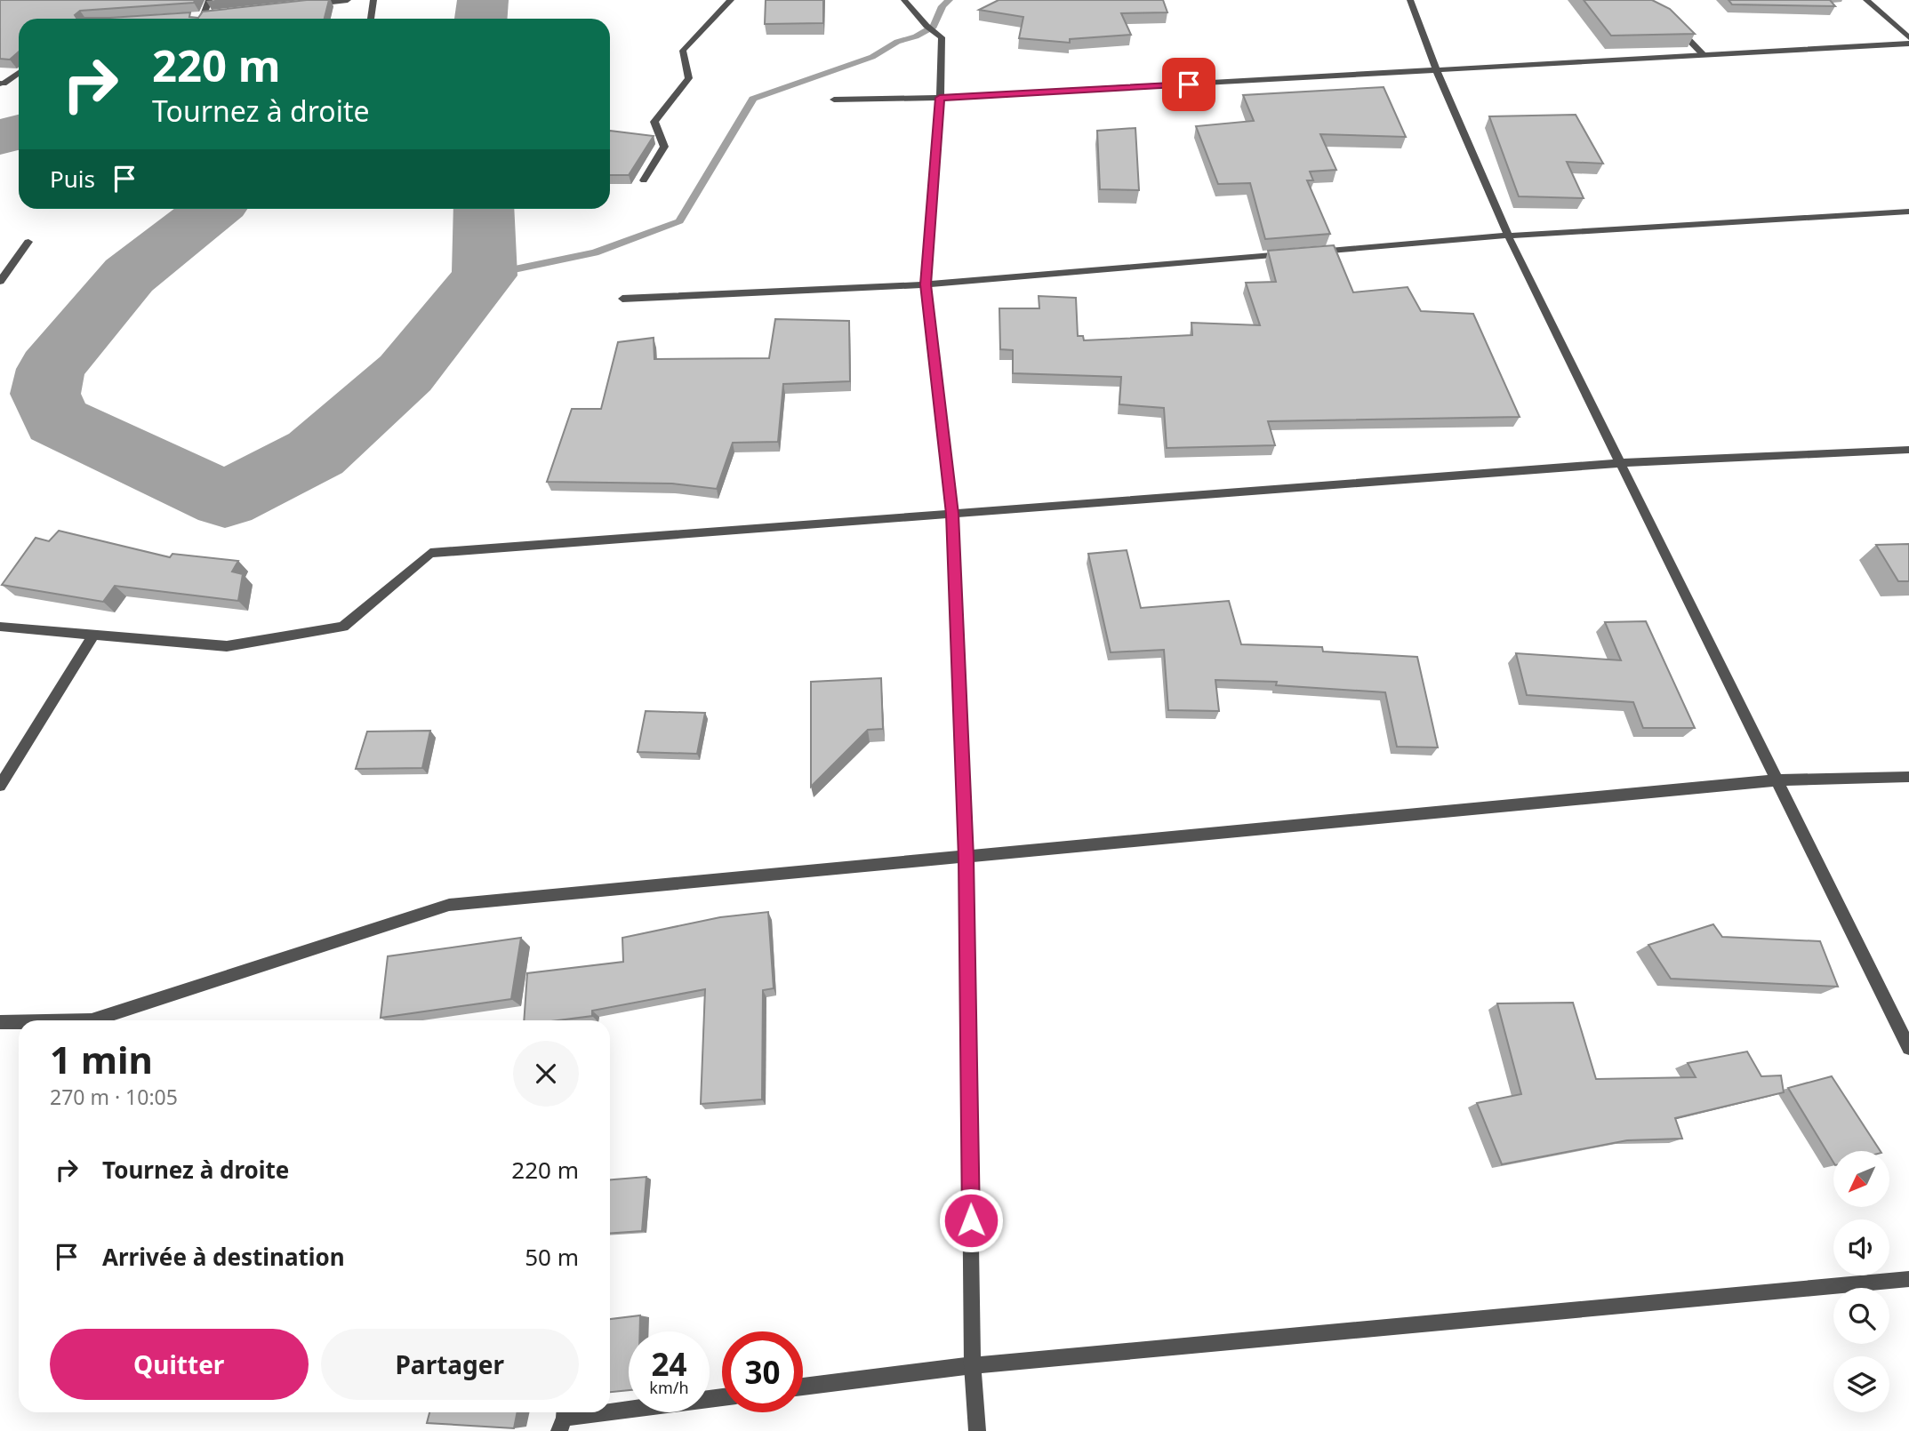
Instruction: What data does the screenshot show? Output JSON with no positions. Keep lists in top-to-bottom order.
{
  "north": "bottom left",
  "page": {
    "turn": ["220 m", "Tournez à droite"],
    "then": "Puis",
    "heading": ["1 min", "270 m · 10:05"],
    "list": [
      {
        "name": "Tournez à droite",
        "value": "220 m"
      },
      {
        "name": "Arrivée à destination",
        "value": "50 m"
      }
    ],
    "buttons": ["Quitter", "Partager"],
    "speed": "24 km/h",
    "limit": "30"
  }
}
